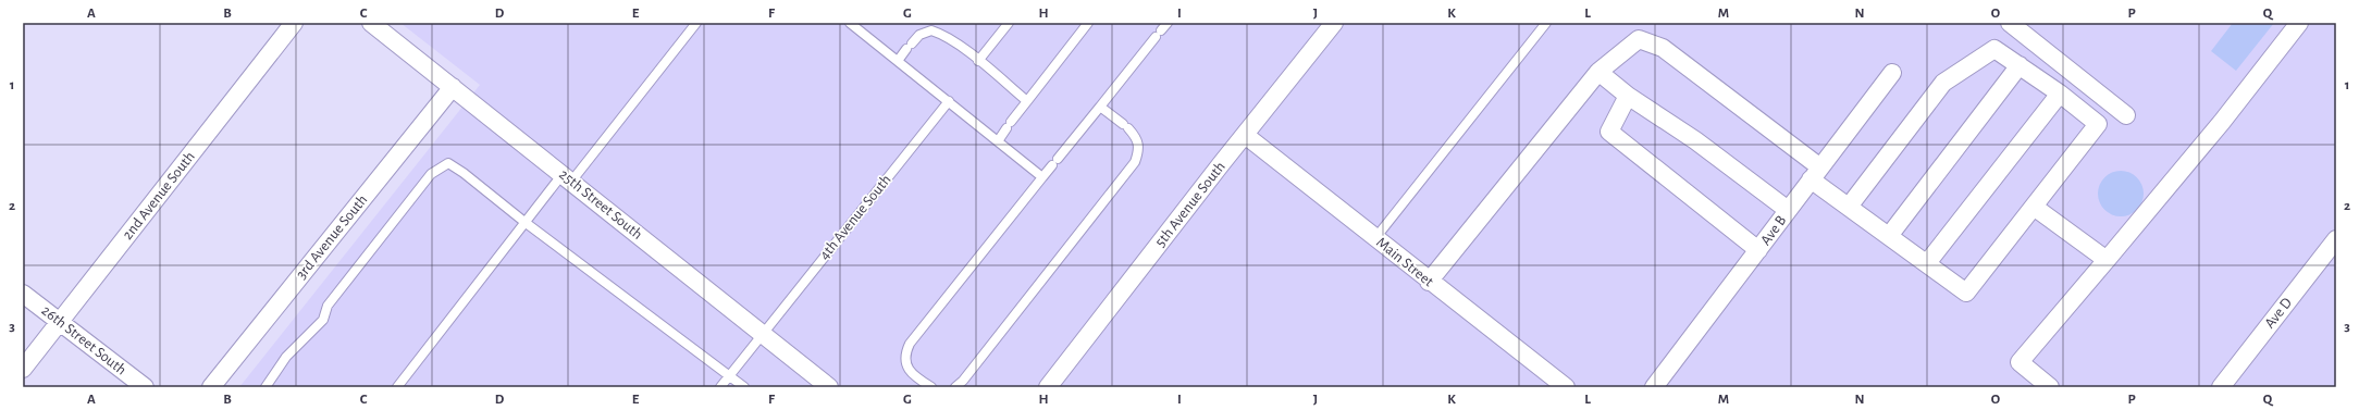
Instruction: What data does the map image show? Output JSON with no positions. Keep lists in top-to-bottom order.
{
  "streets": {
    "street": [
      "2nd Avenue South",
      "25th Street South",
      "5th Avenue South",
      "Ave B",
      "3rd Avenue South",
      "Main Street",
      "Ave D",
      "26th Street South"
    ],
    "lane": ["4th Avenue South"]
  },
  "crossings": [
    ["2nd Avenue South", "26th Street South"],
    ["25th Street South", "4th Avenue South"],
    ["25th Street South", "3rd Avenue South"],
    ["5th Avenue South", "Main Street"]
  ],
  "grid": {
    "columns": [
      "A",
      "B",
      "C",
      "D",
      "E",
      "F",
      "G",
      "H",
      "I",
      "J",
      "K",
      "L",
      "M",
      "N",
      "O",
      "P",
      "Q"
    ],
    "rows": ["1", "2", "3"]
  }
}
